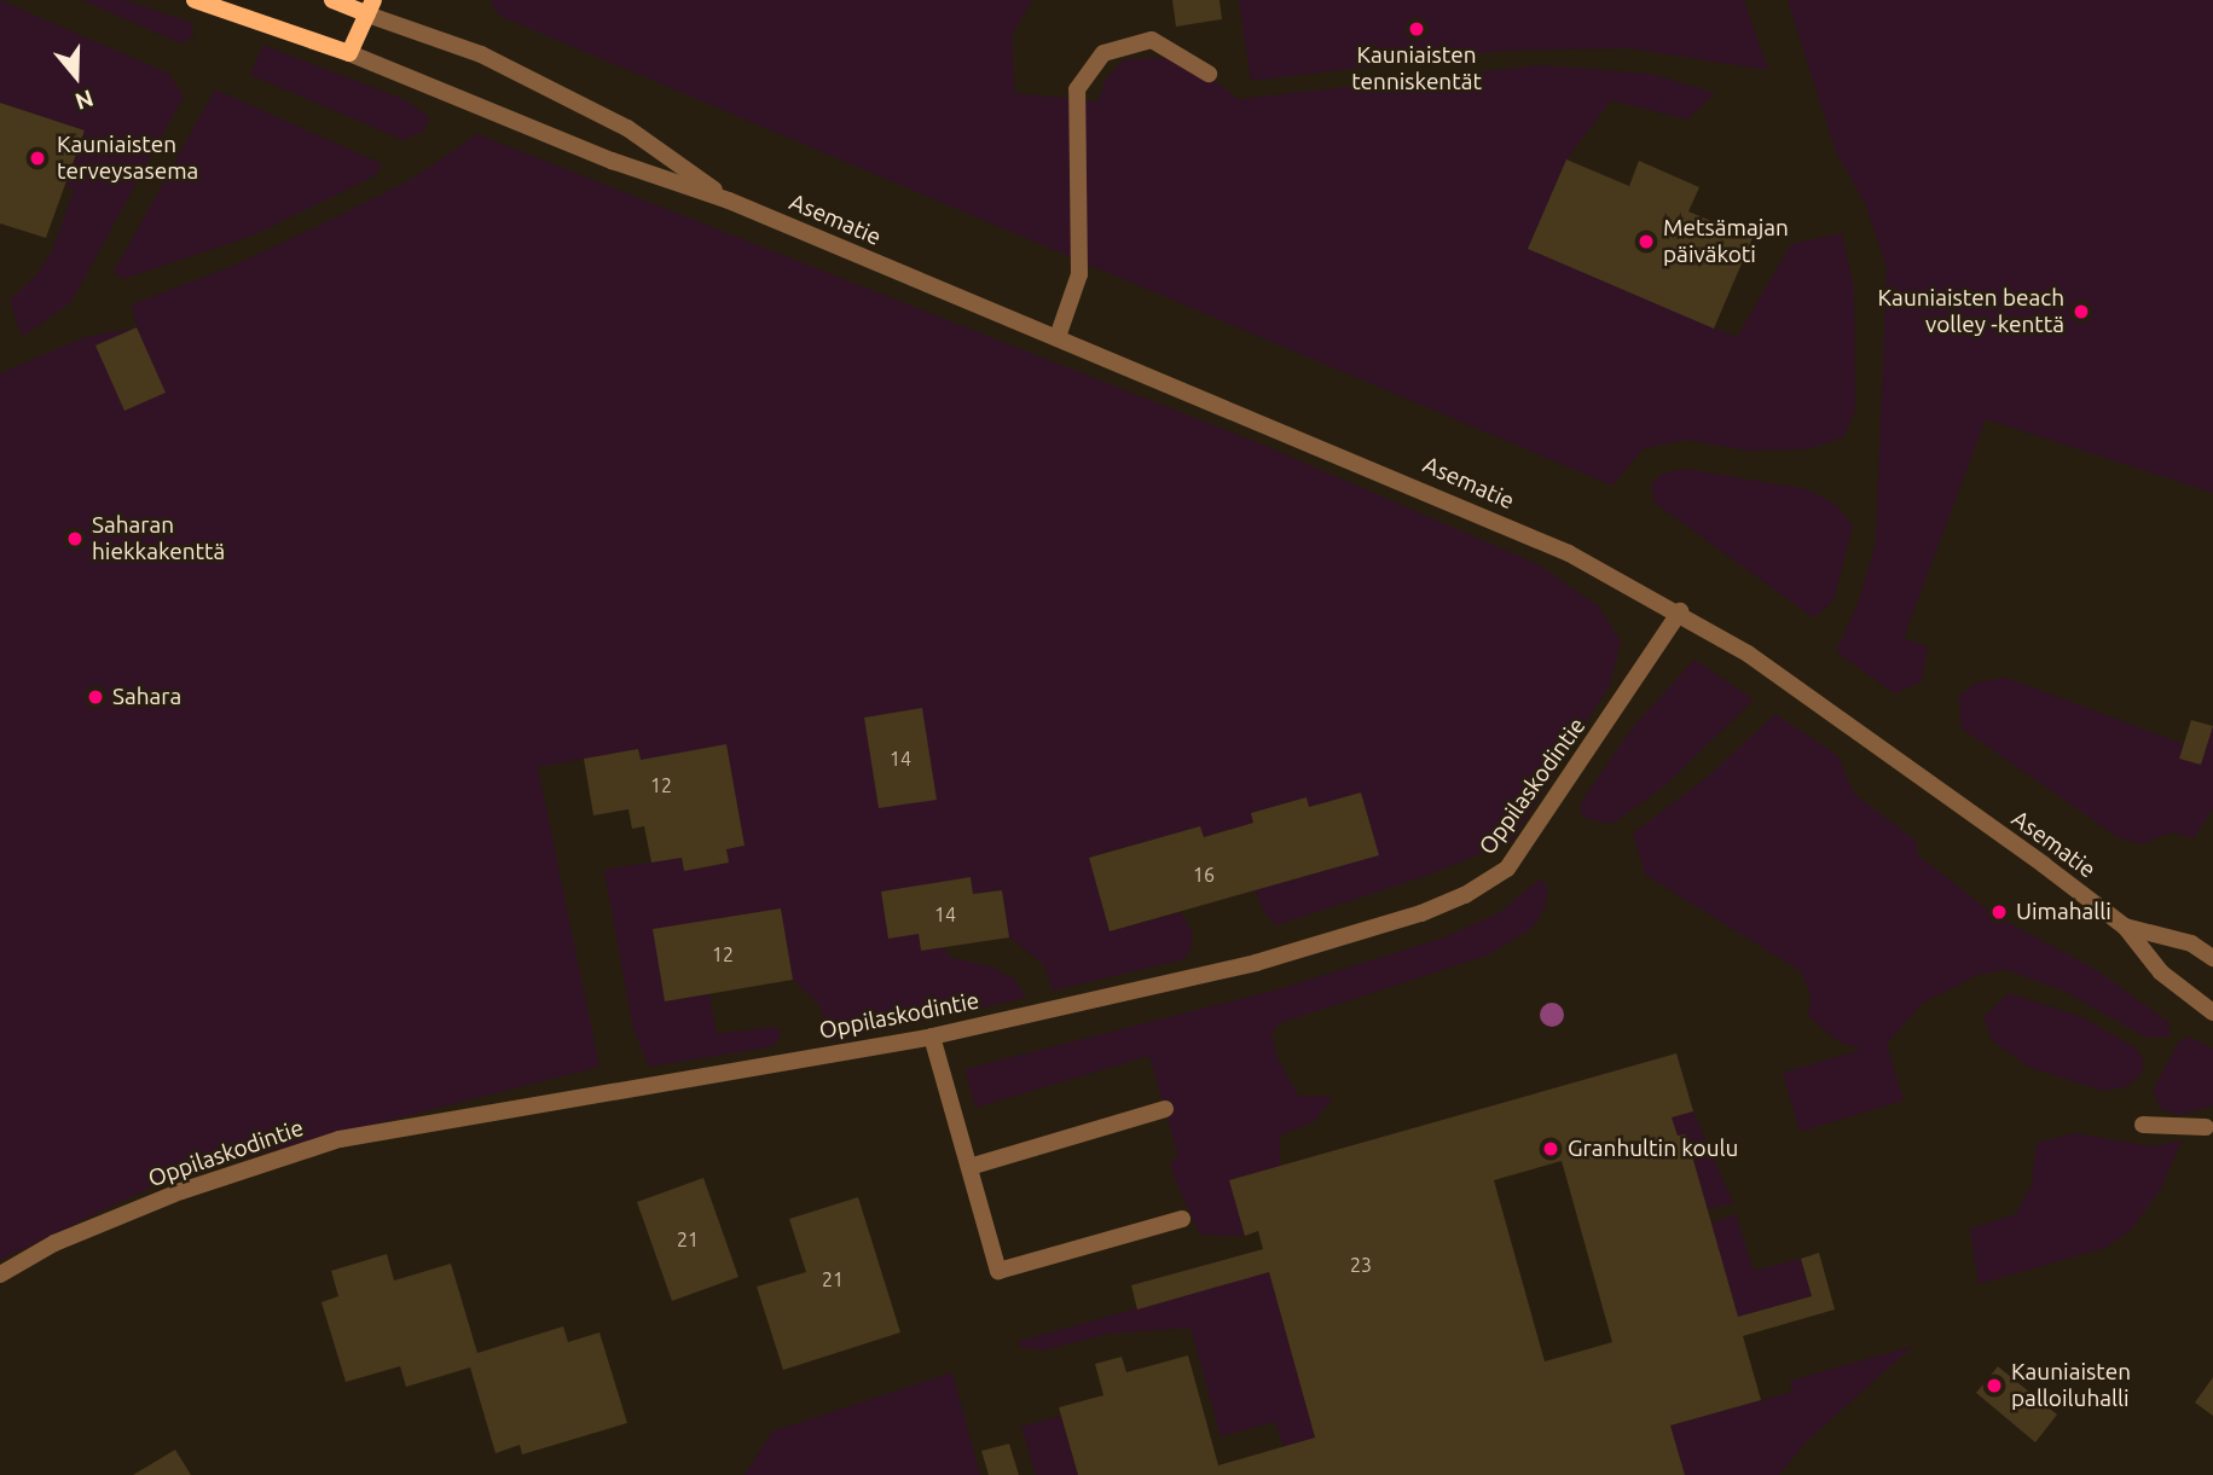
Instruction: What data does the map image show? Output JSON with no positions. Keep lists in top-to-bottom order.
{
  "streets": {
    "main road": ["Asematie"],
    "street": ["Oppilaskodintie"]
  },
  "crossings": [
    ["Asematie", "Oppilaskodintie"]
  ],
  "places": [
    "Kauniaisten tenniskentät",
    "Kauniaisten terveysasema",
    "Metsämajan päiväkoti",
    "Kauniaisten beach volley -kenttä",
    "Saharan hiekkakenttä",
    "Sahara",
    "Uimahalli",
    "Granhultin koulu",
    "Kauniaisten palloiluhalli"
  ],
  "house_numbers": [
    "14",
    "12",
    "16",
    "14",
    "12",
    "21",
    "23",
    "21"
  ],
  "north": "bottom"
}
